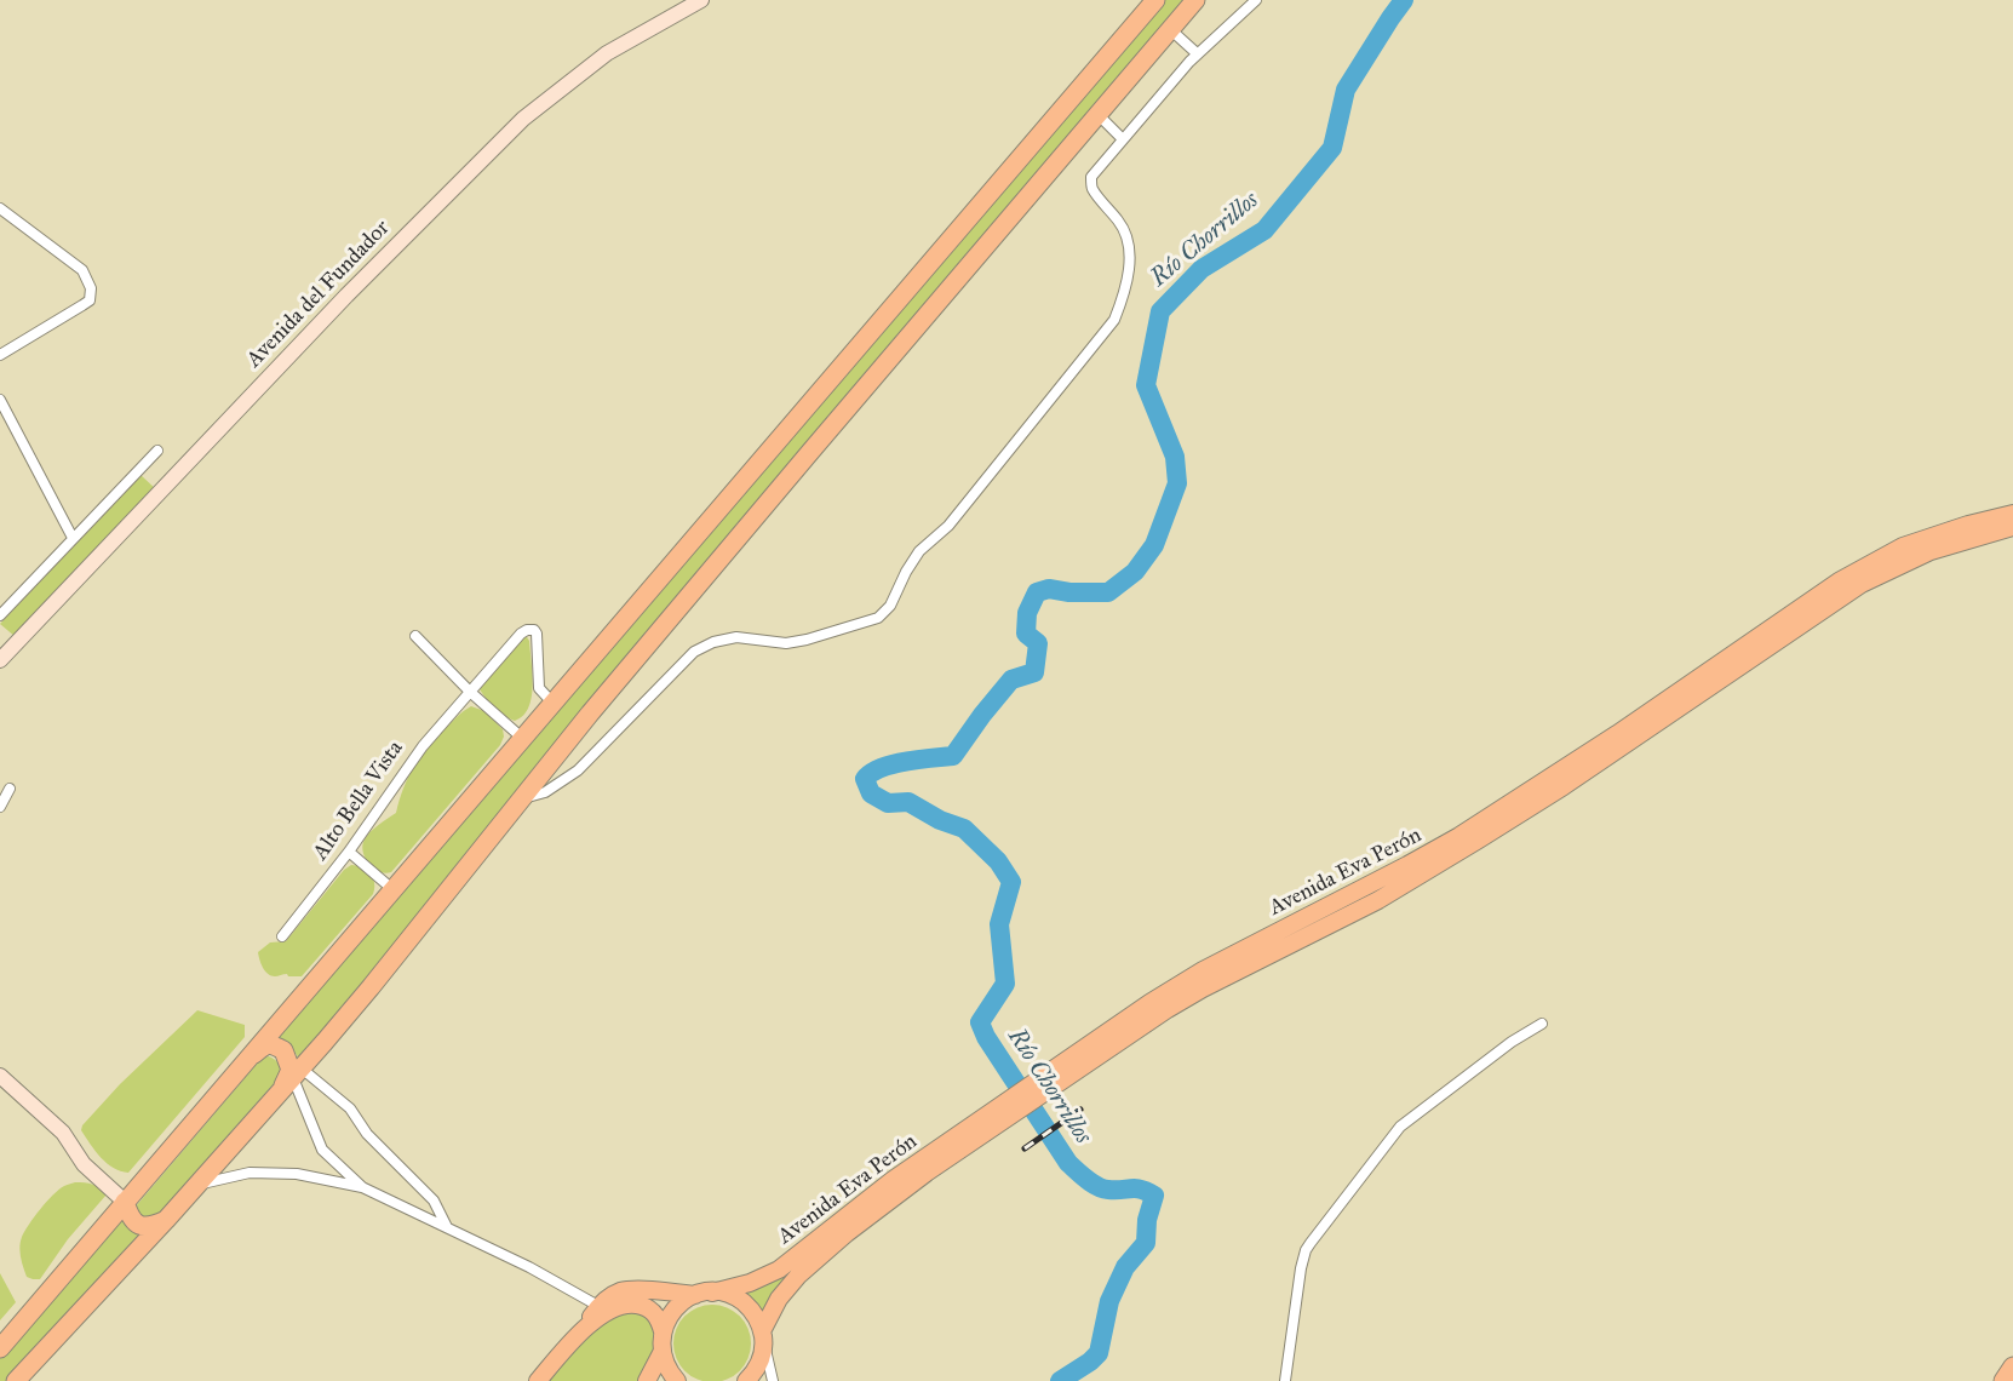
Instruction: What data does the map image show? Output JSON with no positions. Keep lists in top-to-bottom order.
{
  "streets": {
    "main road": ["Avenida del Fundador", "Avenida Eva Perón"],
    "street": ["Alto Bella Vista"]
  },
  "water": ["Río Chorrillos"]
}
